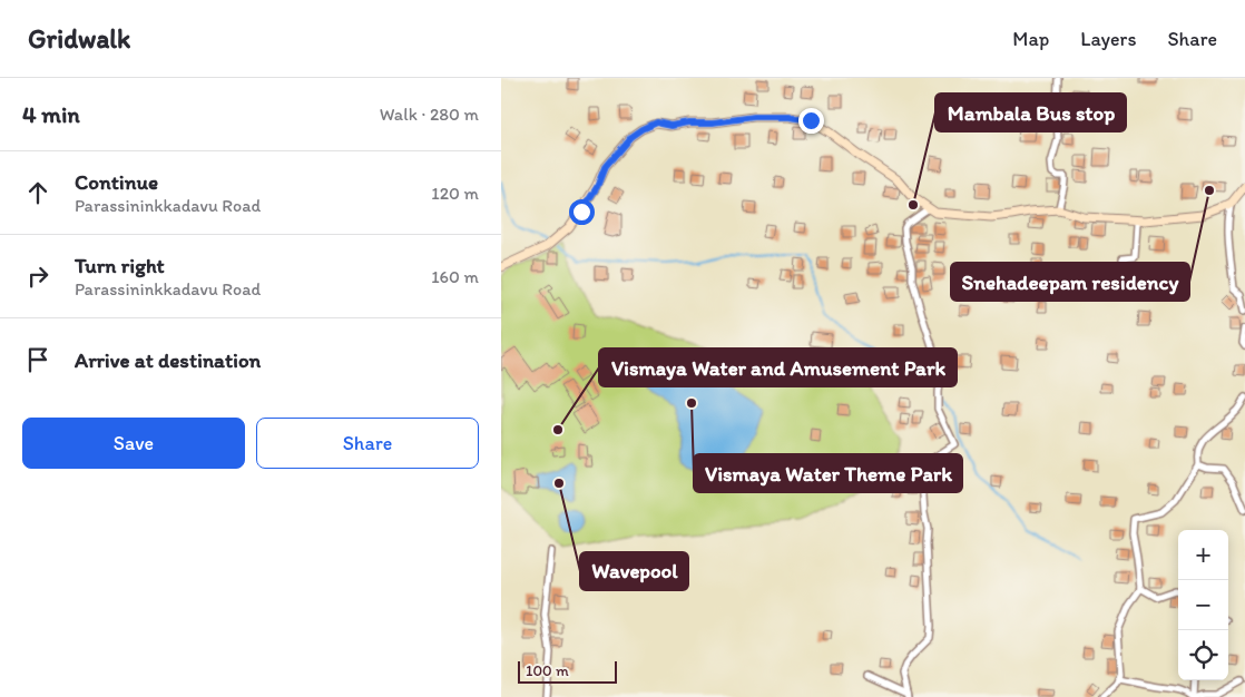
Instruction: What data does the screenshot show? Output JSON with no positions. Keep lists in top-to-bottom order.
{
  "places": [
    "Snehadeepam residency",
    "Mambala Bus stop",
    "Vismaya Water Theme Park",
    "Vismaya Water and Amusement Park",
    "Wavepool"
  ],
  "scale_bar": "100 m",
  "page": {
    "header": "Gridwalk",
    "nav": ["Map", "Layers", "Share"],
    "heading": ["4 min", "Walk · 280 m"],
    "list": [
      ["Continue", "Parassininkkadavu Road", "120 m"],
      ["Turn right", "Parassininkkadavu Road", "160 m"],
      "Arrive at destination"
    ],
    "buttons": ["Save", "Share"],
    "map_buttons": ["+", "−"],
    "scale": "100 m"
  }
}
